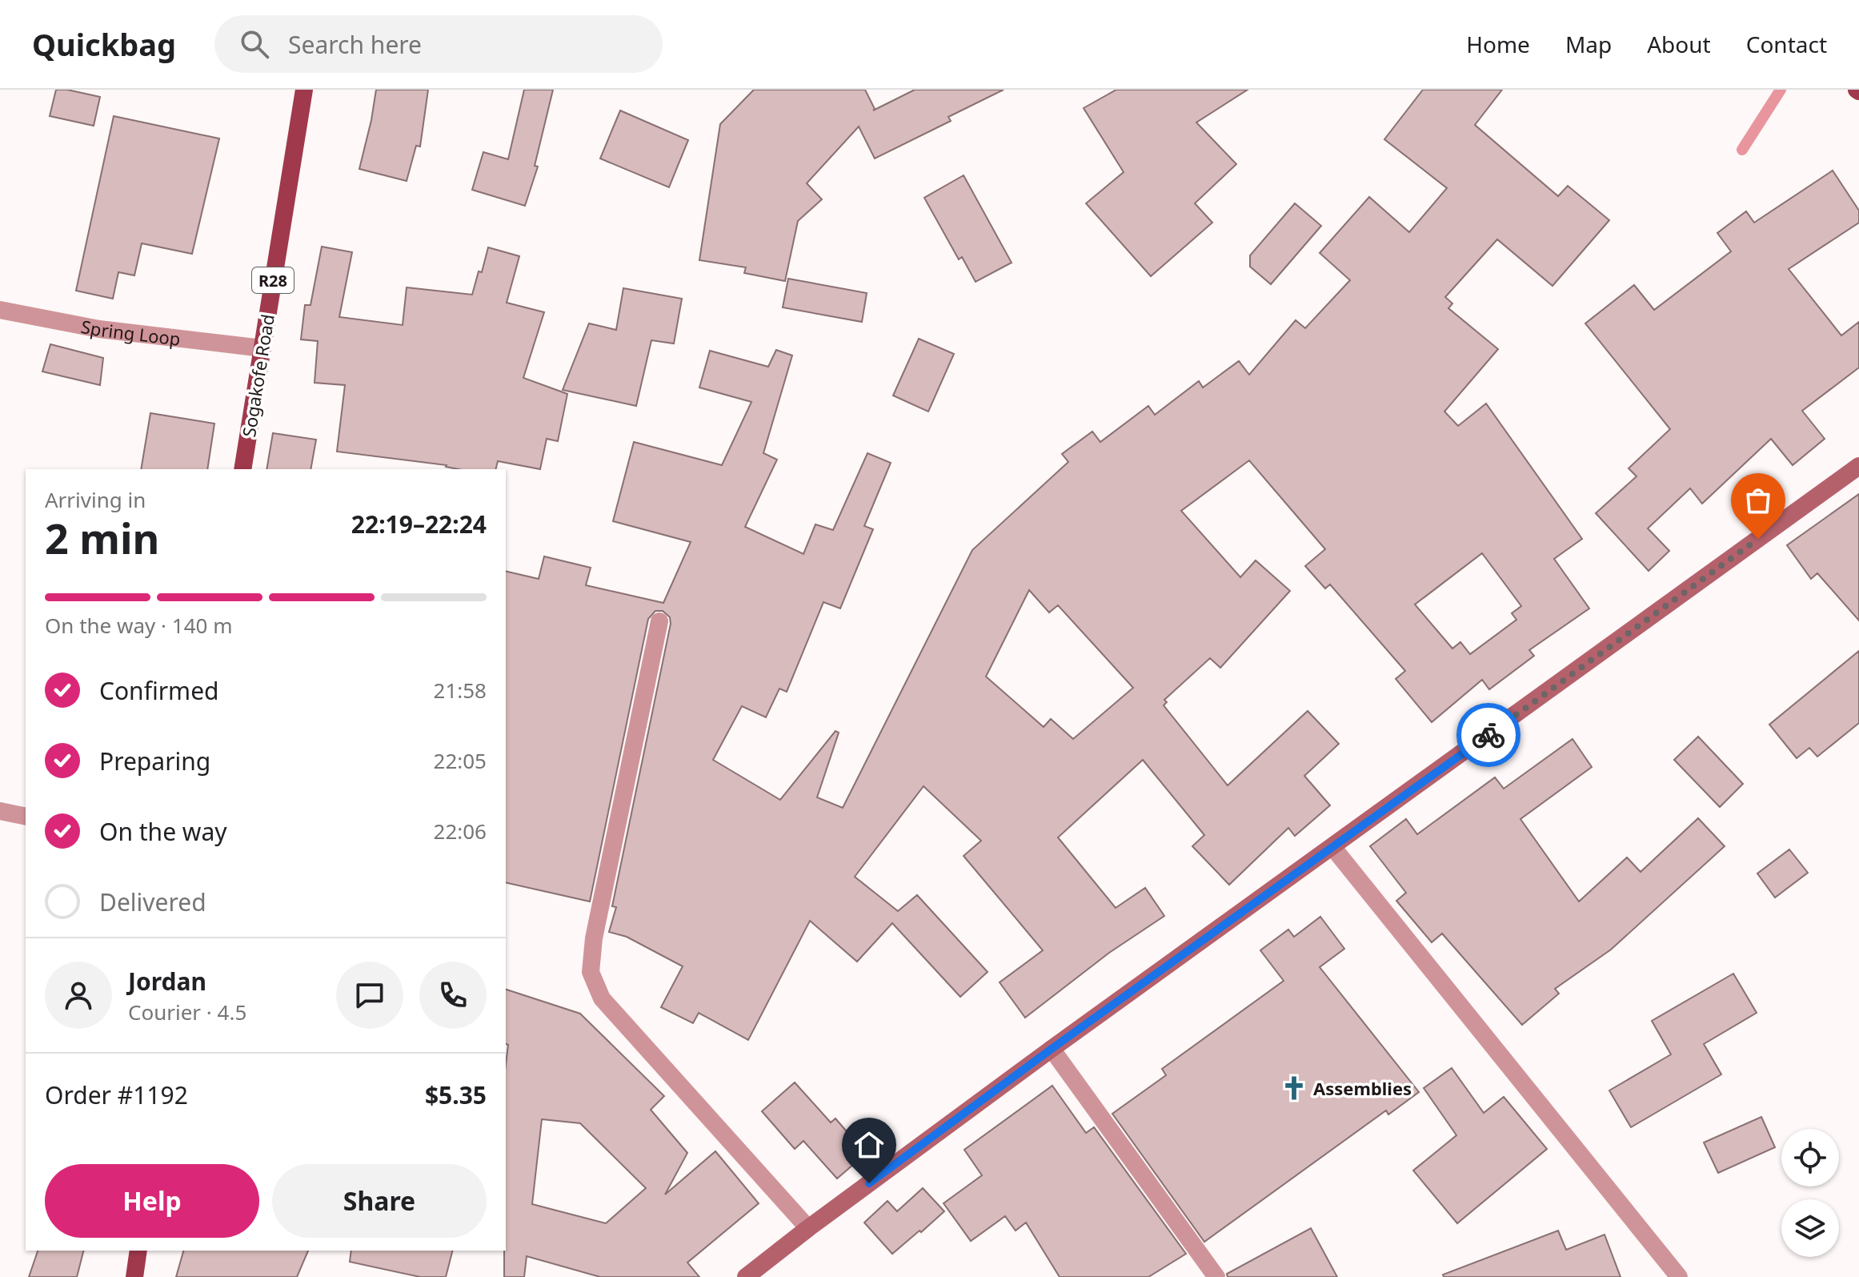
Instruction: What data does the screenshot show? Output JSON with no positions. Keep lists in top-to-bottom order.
{
  "streets": {
    "main road": ["R28", "Sogakofe Road"],
    "street": ["Spring Loop"]
  },
  "crossings": [
    ["Spring Loop", "Sogakofe Road"]
  ],
  "places": {
    "church": ["Assemblies"]
  },
  "page": {
    "header": "Quickbag",
    "search": "Search here",
    "nav": [
      "Home",
      "Map",
      "About",
      "Contact"
    ],
    "heading": ["2 min", "Arriving in", "22:19–22:24"],
    "panel": [
      "Jordan",
      "Courier · 4.5",
      "Order #1192",
      "$5.35"
    ],
    "bar": "On the way · 140 m",
    "list": [
      ["Confirmed", "21:58"],
      ["Preparing", "22:05"],
      ["On the way", "22:06"],
      "Delivered"
    ],
    "buttons": ["Help", "Share"]
  }
}
